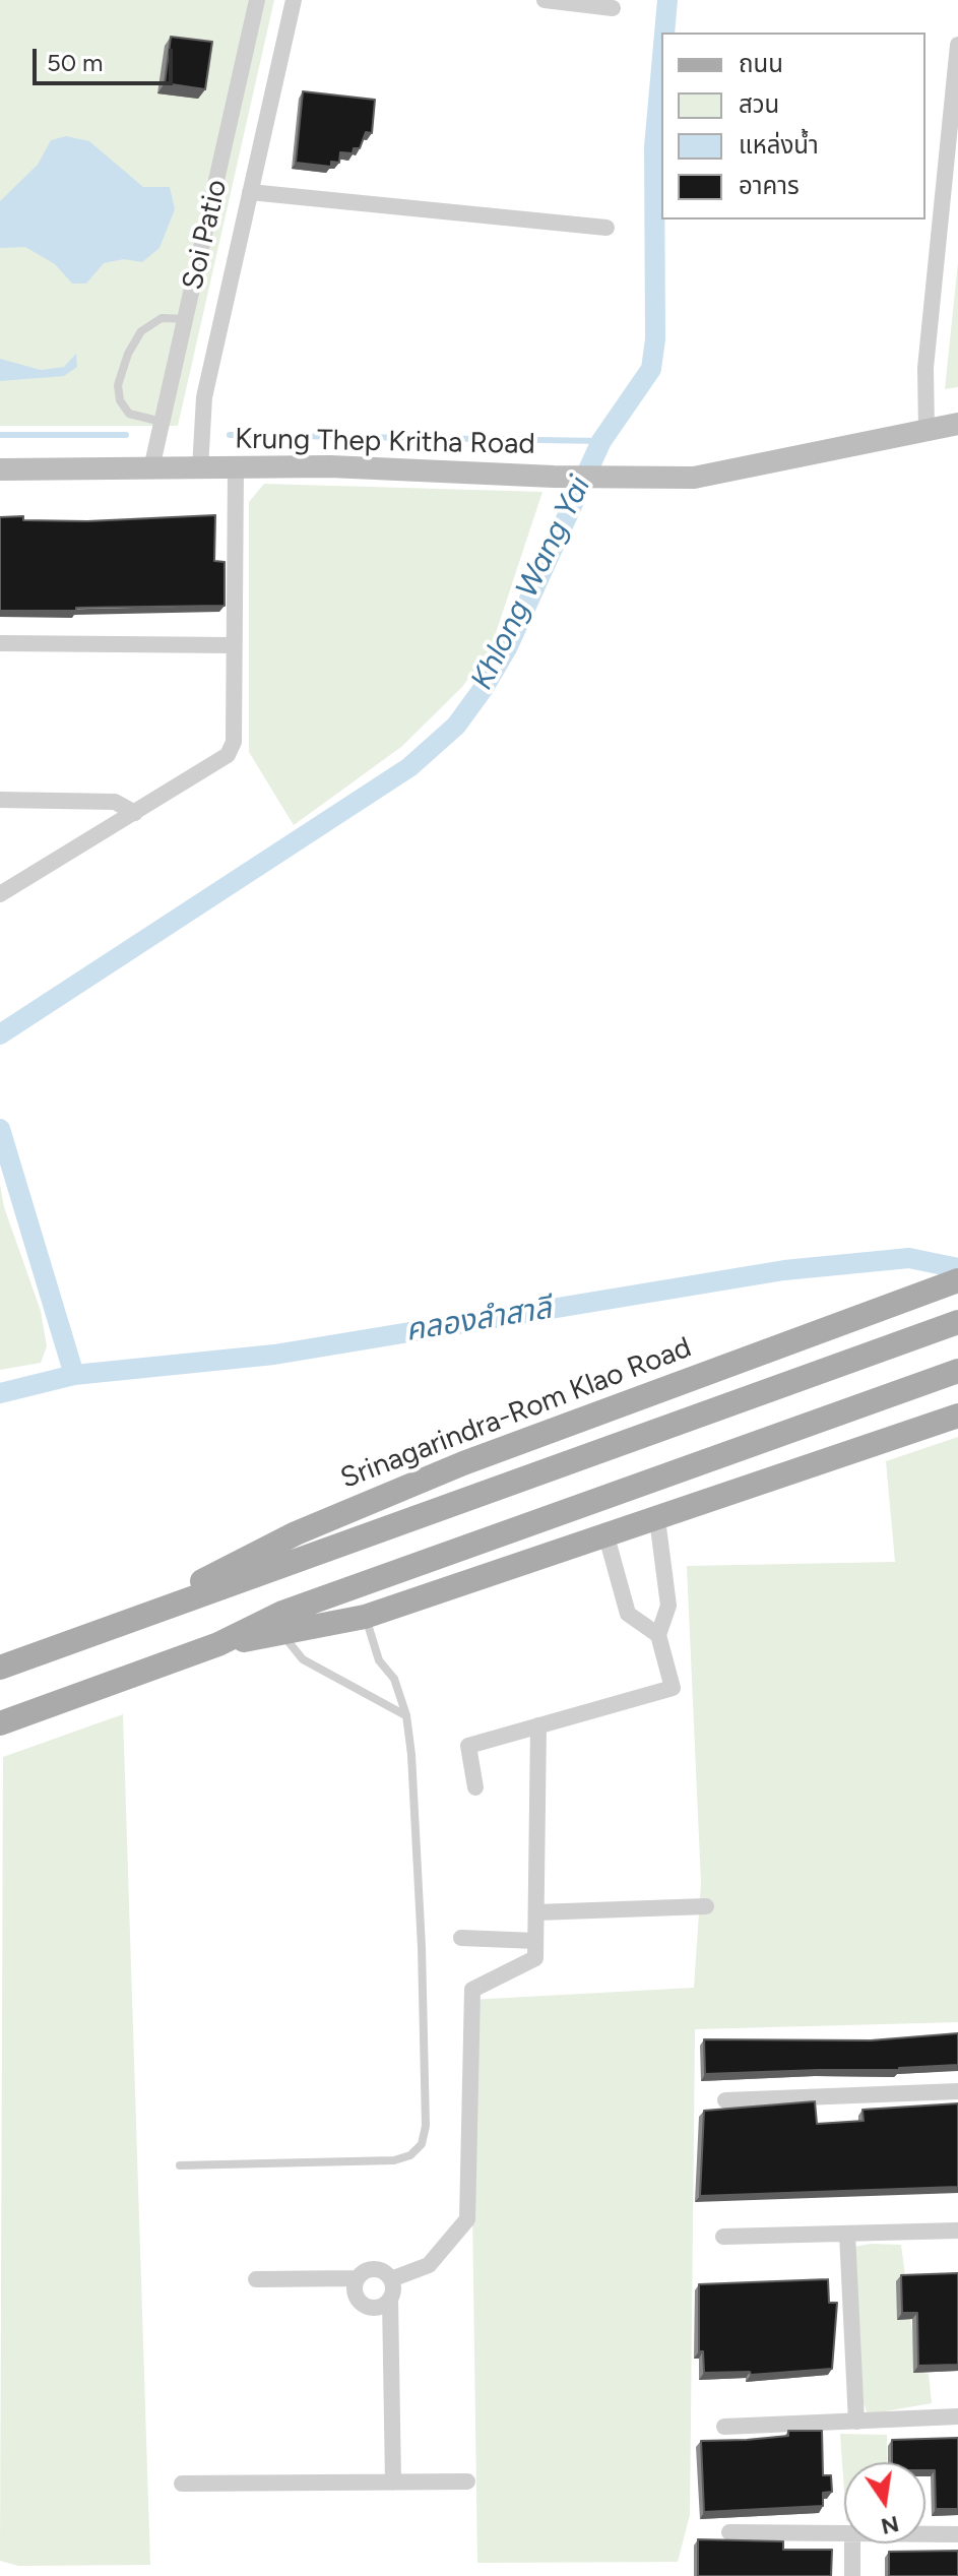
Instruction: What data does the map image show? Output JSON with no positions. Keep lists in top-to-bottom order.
{
  "streets": {
    "main road": ["Krung Thep Kritha Road", "Srinagarindra-Rom Klao Road"],
    "street": ["Soi Patio"]
  },
  "crossings": [
    ["Soi Patio", "Krung Thep Kritha Road"]
  ],
  "water": ["Khlong Wang Yai", "คลองลำสาลี"],
  "legend": [
    "ถนน",
    "สวน",
    "แหล่งน้ำ",
    "อาคาร"
  ],
  "scale_bar": "50 m",
  "north": "bottom"
}
